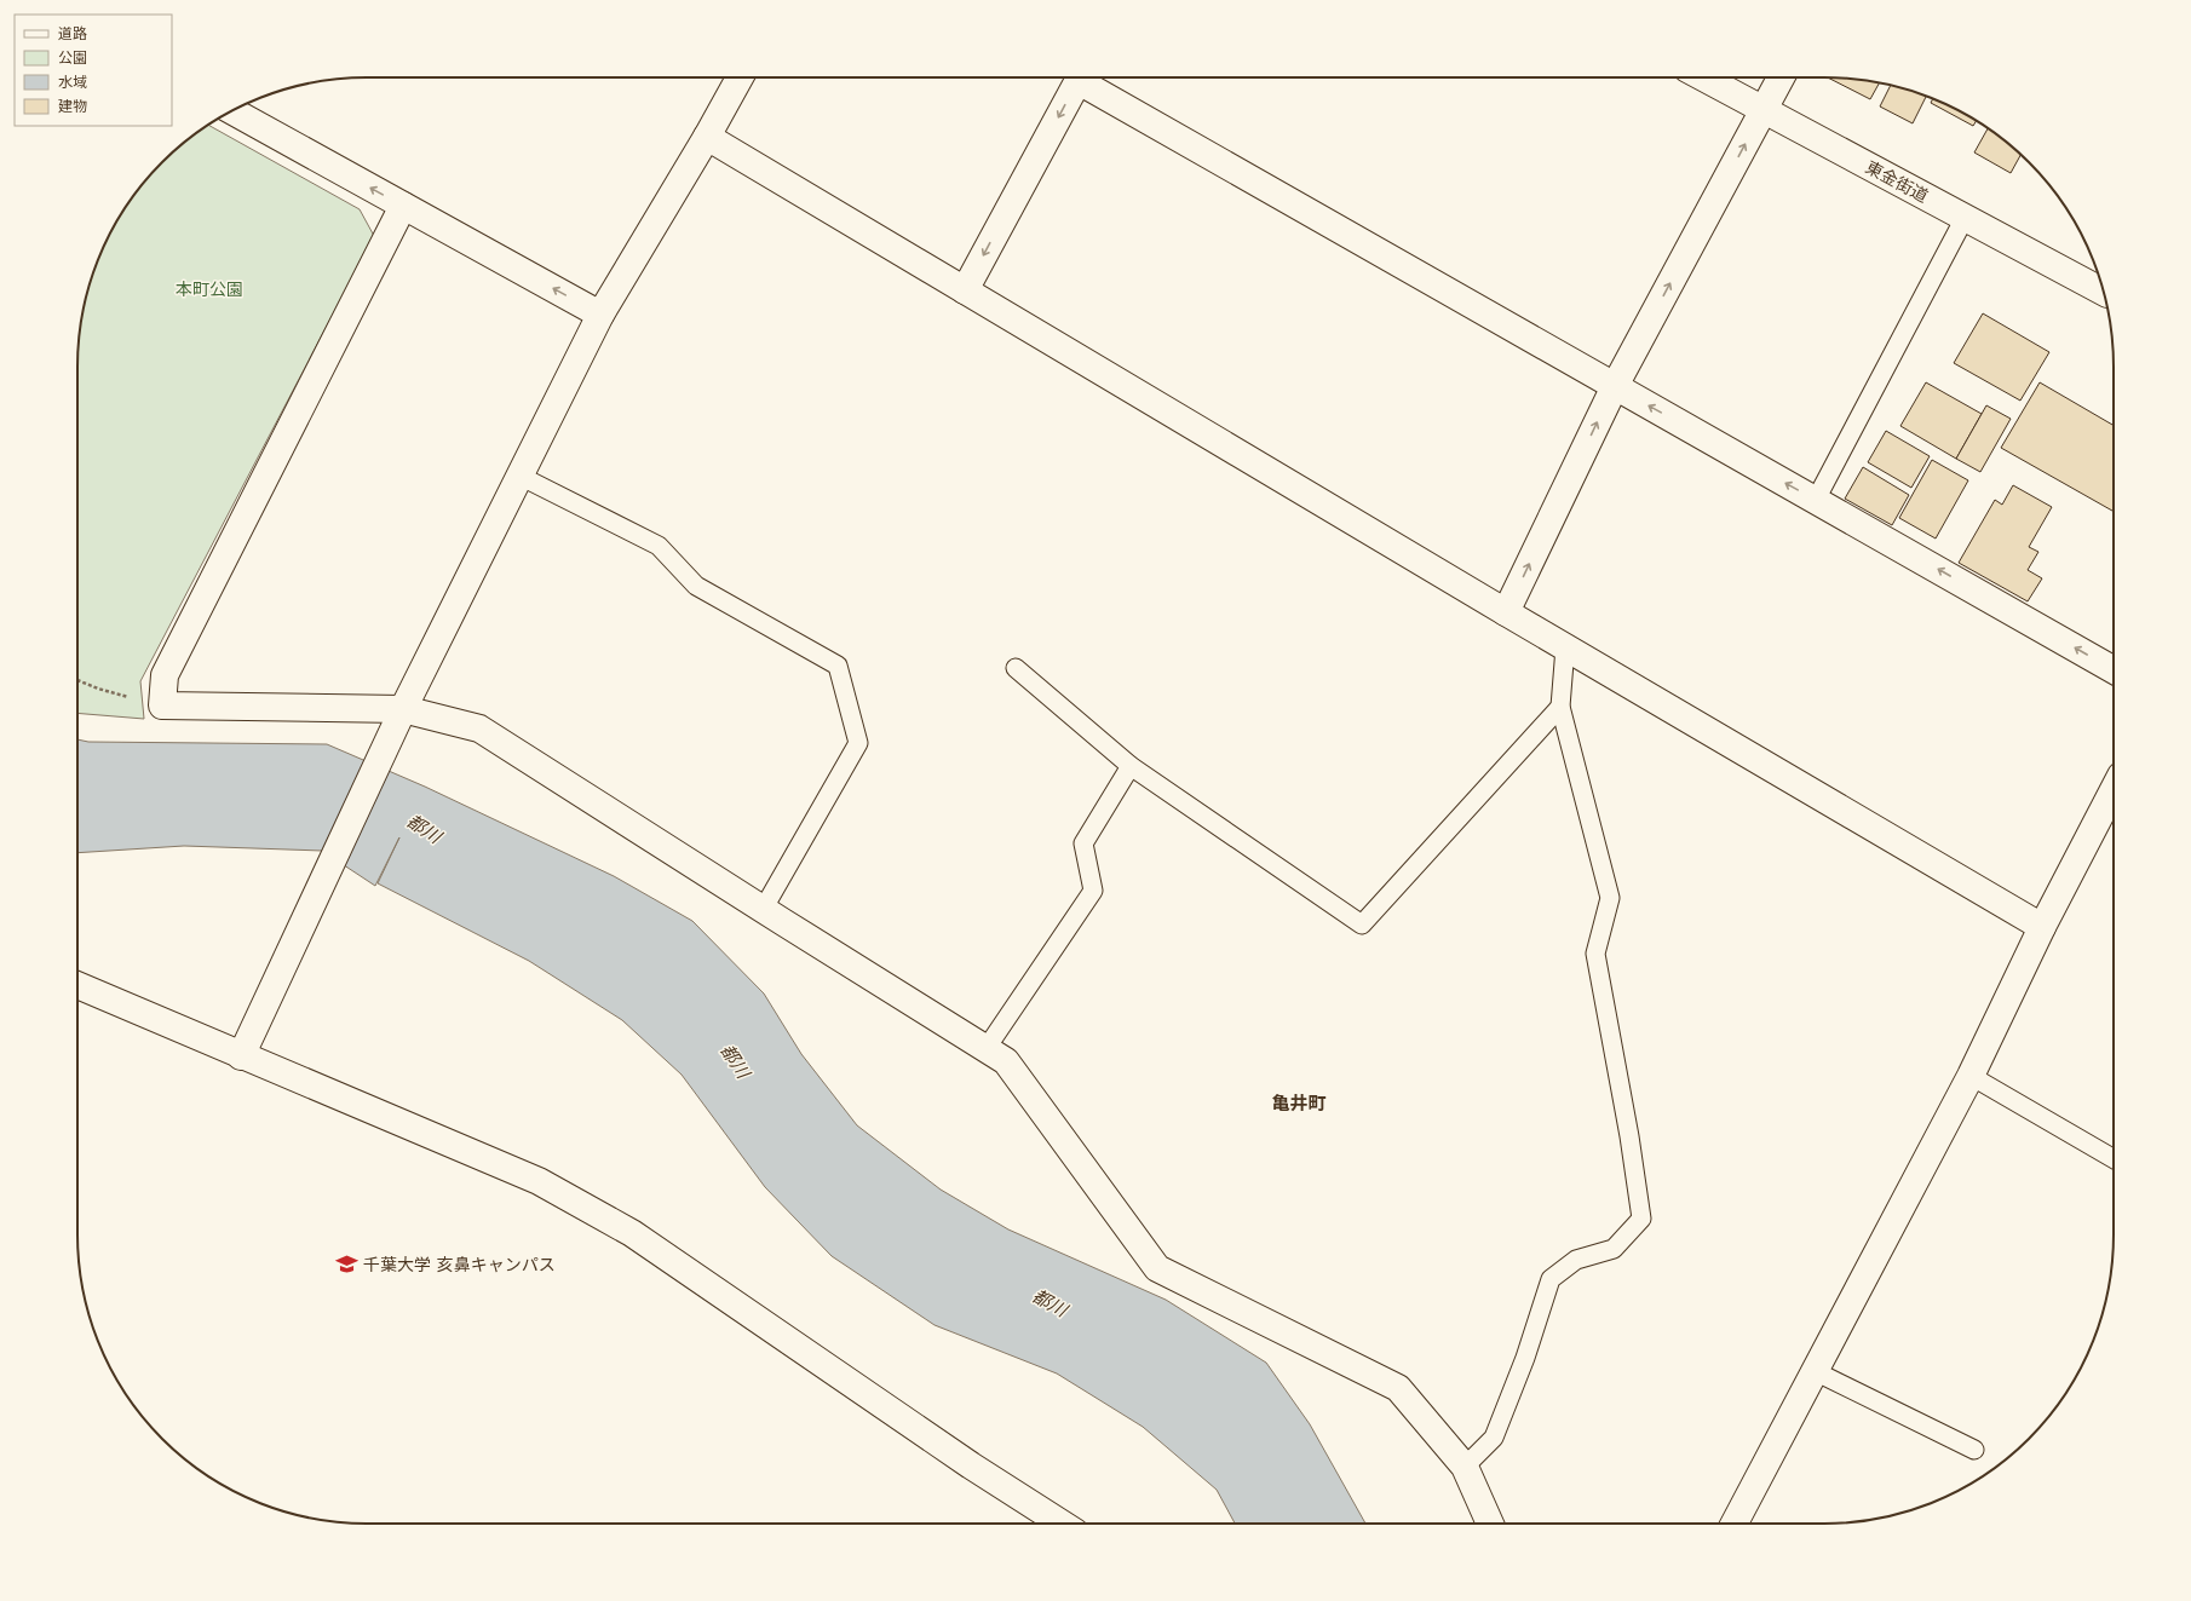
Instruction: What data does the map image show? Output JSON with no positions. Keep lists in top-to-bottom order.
{
  "streets": {
    "main road": ["東金街道"]
  },
  "districts": ["亀井町"],
  "water": ["都川"],
  "parks": ["本町公園"],
  "places": {
    "school or university": ["千葉大学 亥鼻キャンパス"]
  },
  "legend": [
    "道路",
    "公園",
    "水域",
    "建物"
  ]
}
